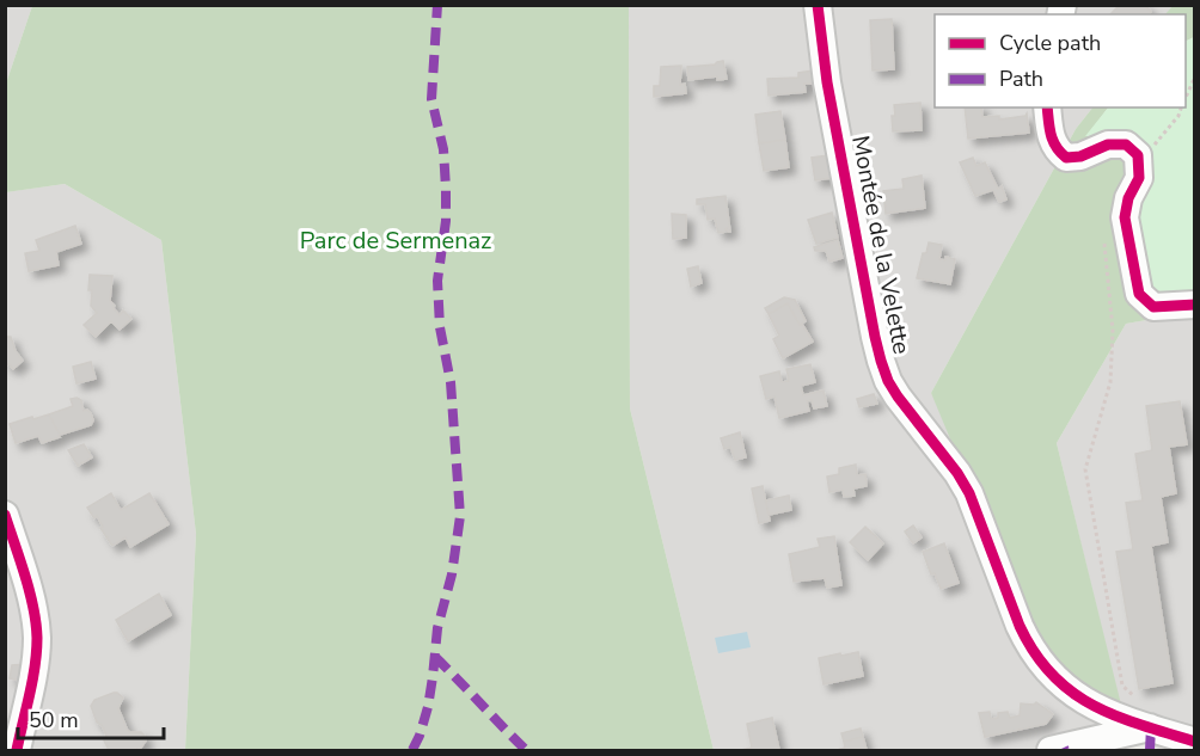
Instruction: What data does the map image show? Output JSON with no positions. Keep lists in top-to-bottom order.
{
  "streets": {
    "street": ["Montée de la Velette"]
  },
  "parks": ["Parc de Sermenaz"],
  "legend": ["Cycle path", "Path"],
  "scale_bar": "50 m"
}
